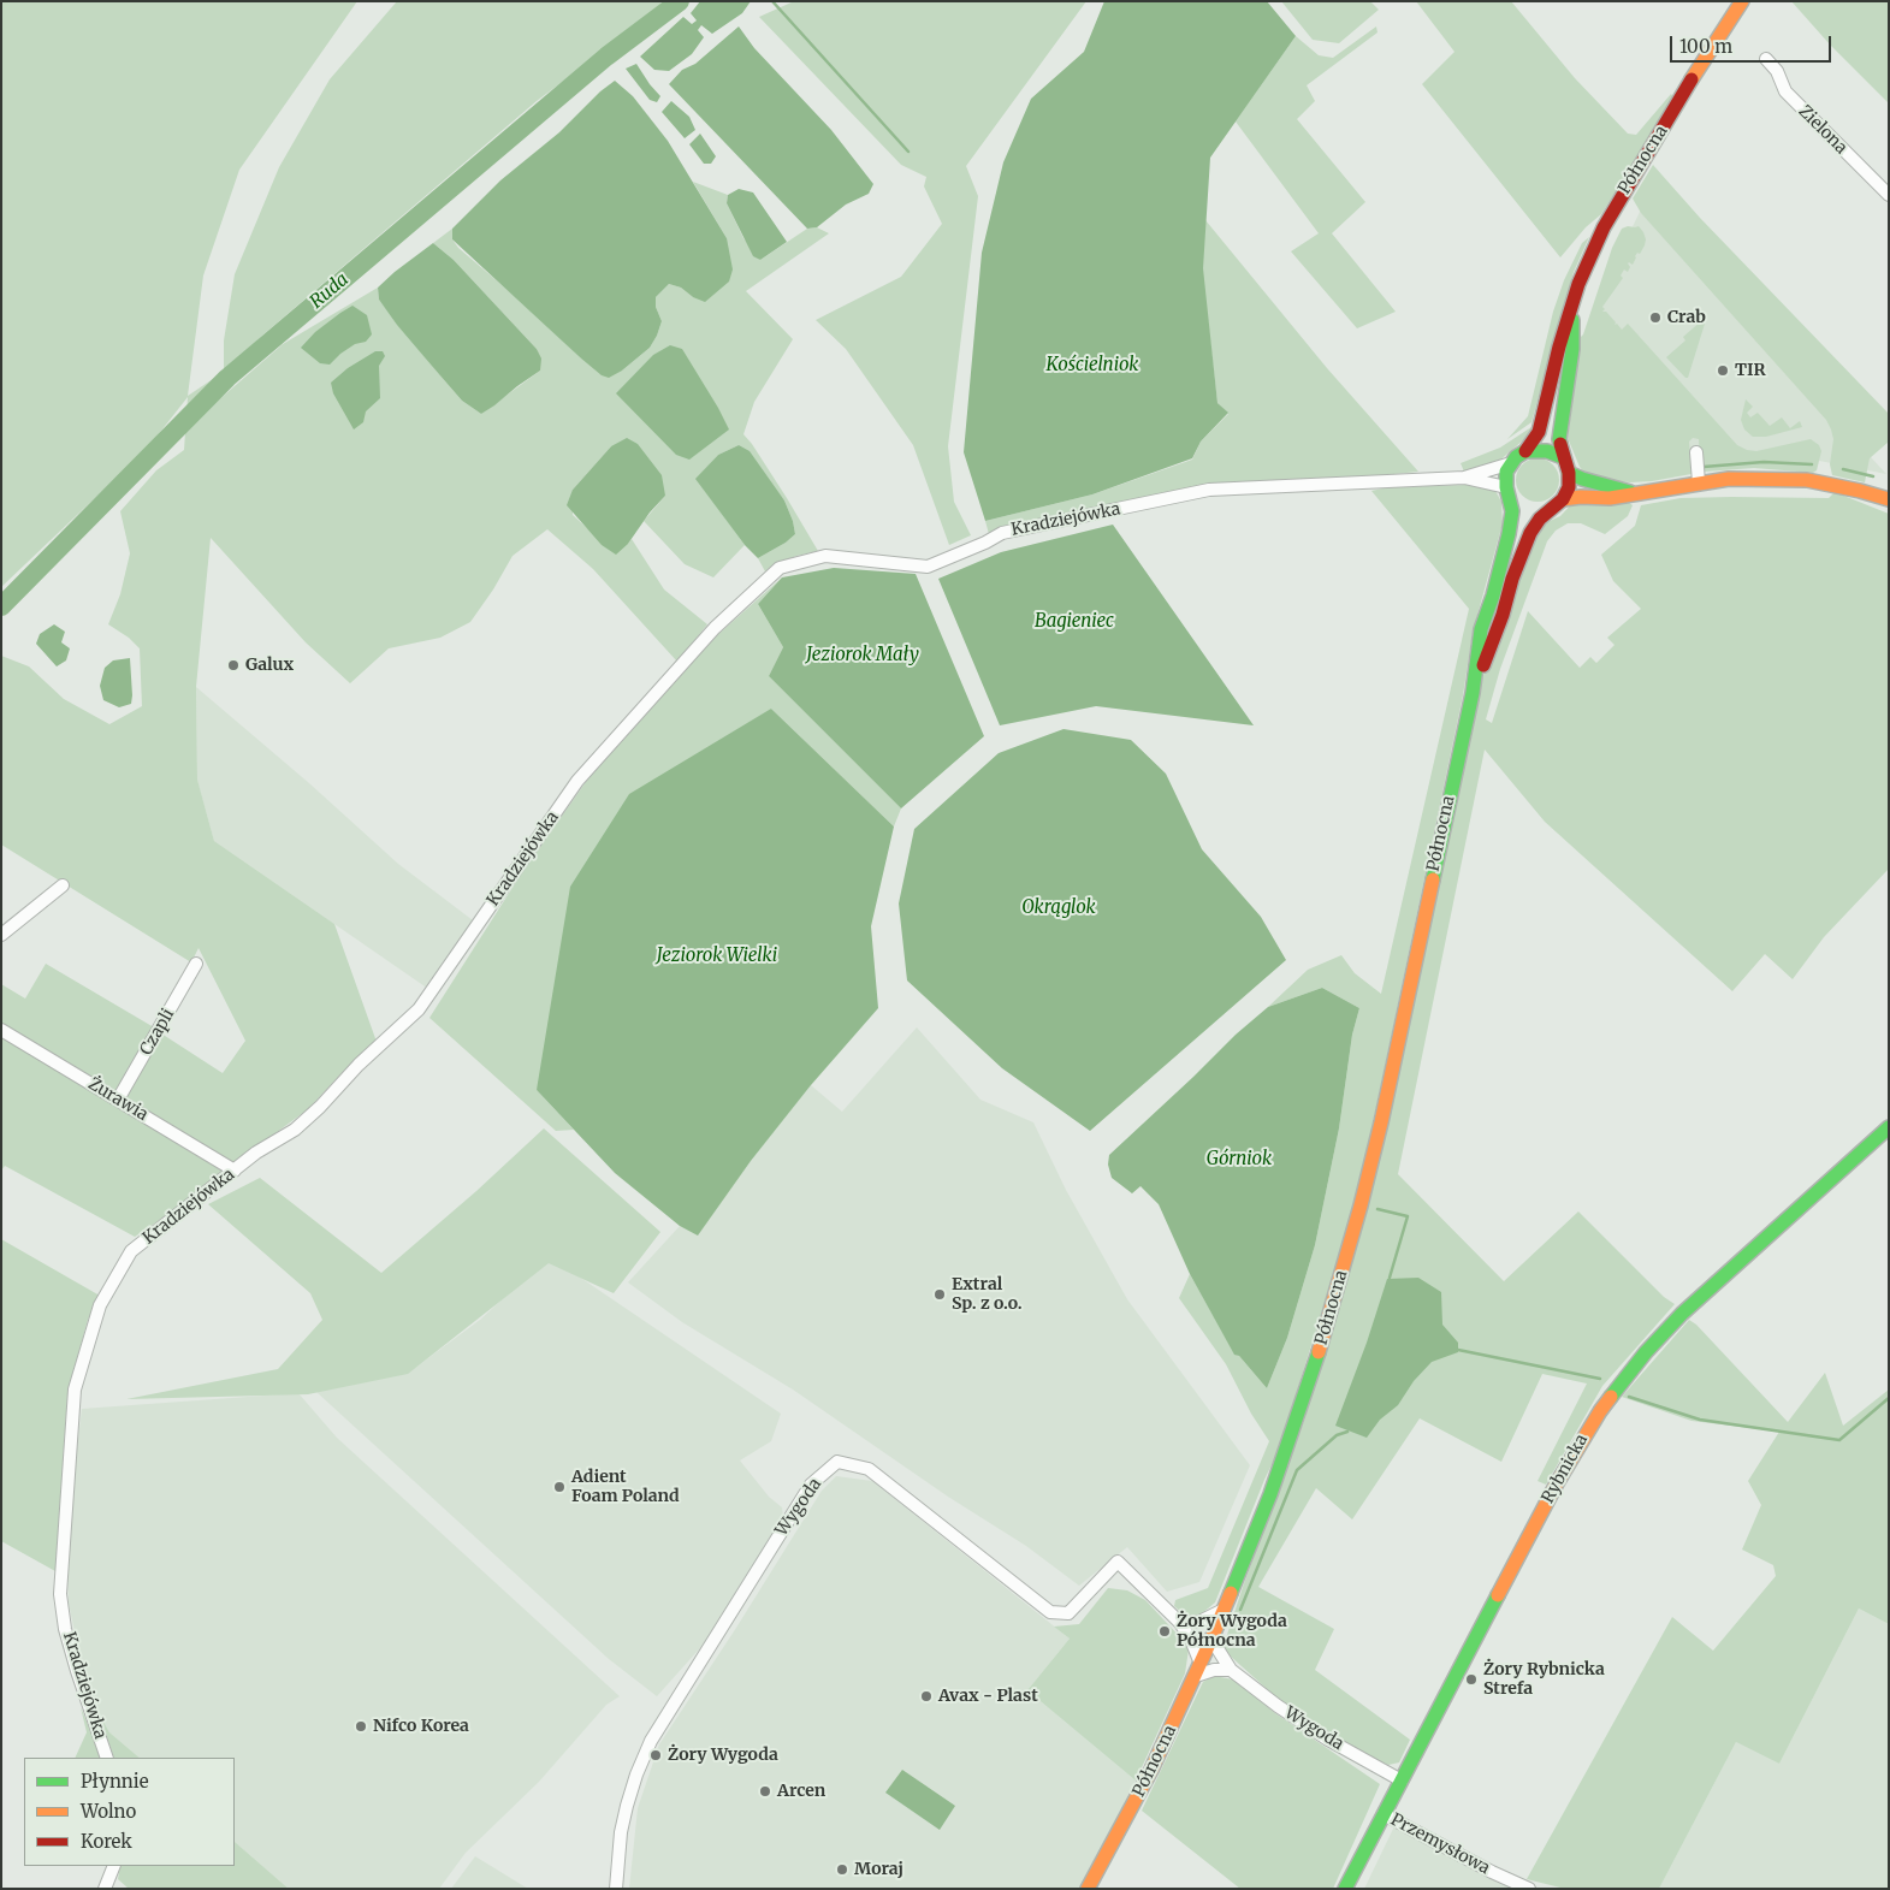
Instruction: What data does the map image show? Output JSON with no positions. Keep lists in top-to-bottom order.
{
  "streets": {
    "main road": ["Północna", "Rybnicka"],
    "street": [
      "Zielona",
      "Kradziejówka",
      "Czapli",
      "Żurawia",
      "Wygoda",
      "Przemysłowa"
    ]
  },
  "crossings": [
    ["Północna", "Kradziejówka"],
    ["Północna", "Wygoda"],
    ["Kradziejówka", "Żurawia"],
    ["Czapli", "Żurawia"],
    ["Rybnicka", "Wygoda"],
    ["Rybnicka", "Przemysłowa"]
  ],
  "water": [
    "Ruda",
    "Kościelniok",
    "Bagieniec",
    "Jeziorok Mały",
    "Okrąglok",
    "Jeziorok Wielki",
    "Górniok"
  ],
  "places": [
    "Crab",
    "TIR",
    "Galux",
    "Extral Sp. z o.o.",
    "Adient Foam Poland",
    "Żory Wygoda Północna",
    "Żory Rybnicka Strefa",
    "Avax - Plast",
    "Nifco Korea",
    "Żory Wygoda",
    "Arcen",
    "Moraj"
  ],
  "legend": ["Płynnie", "Wolno", "Korek"],
  "scale_bar": "100 m"
}
